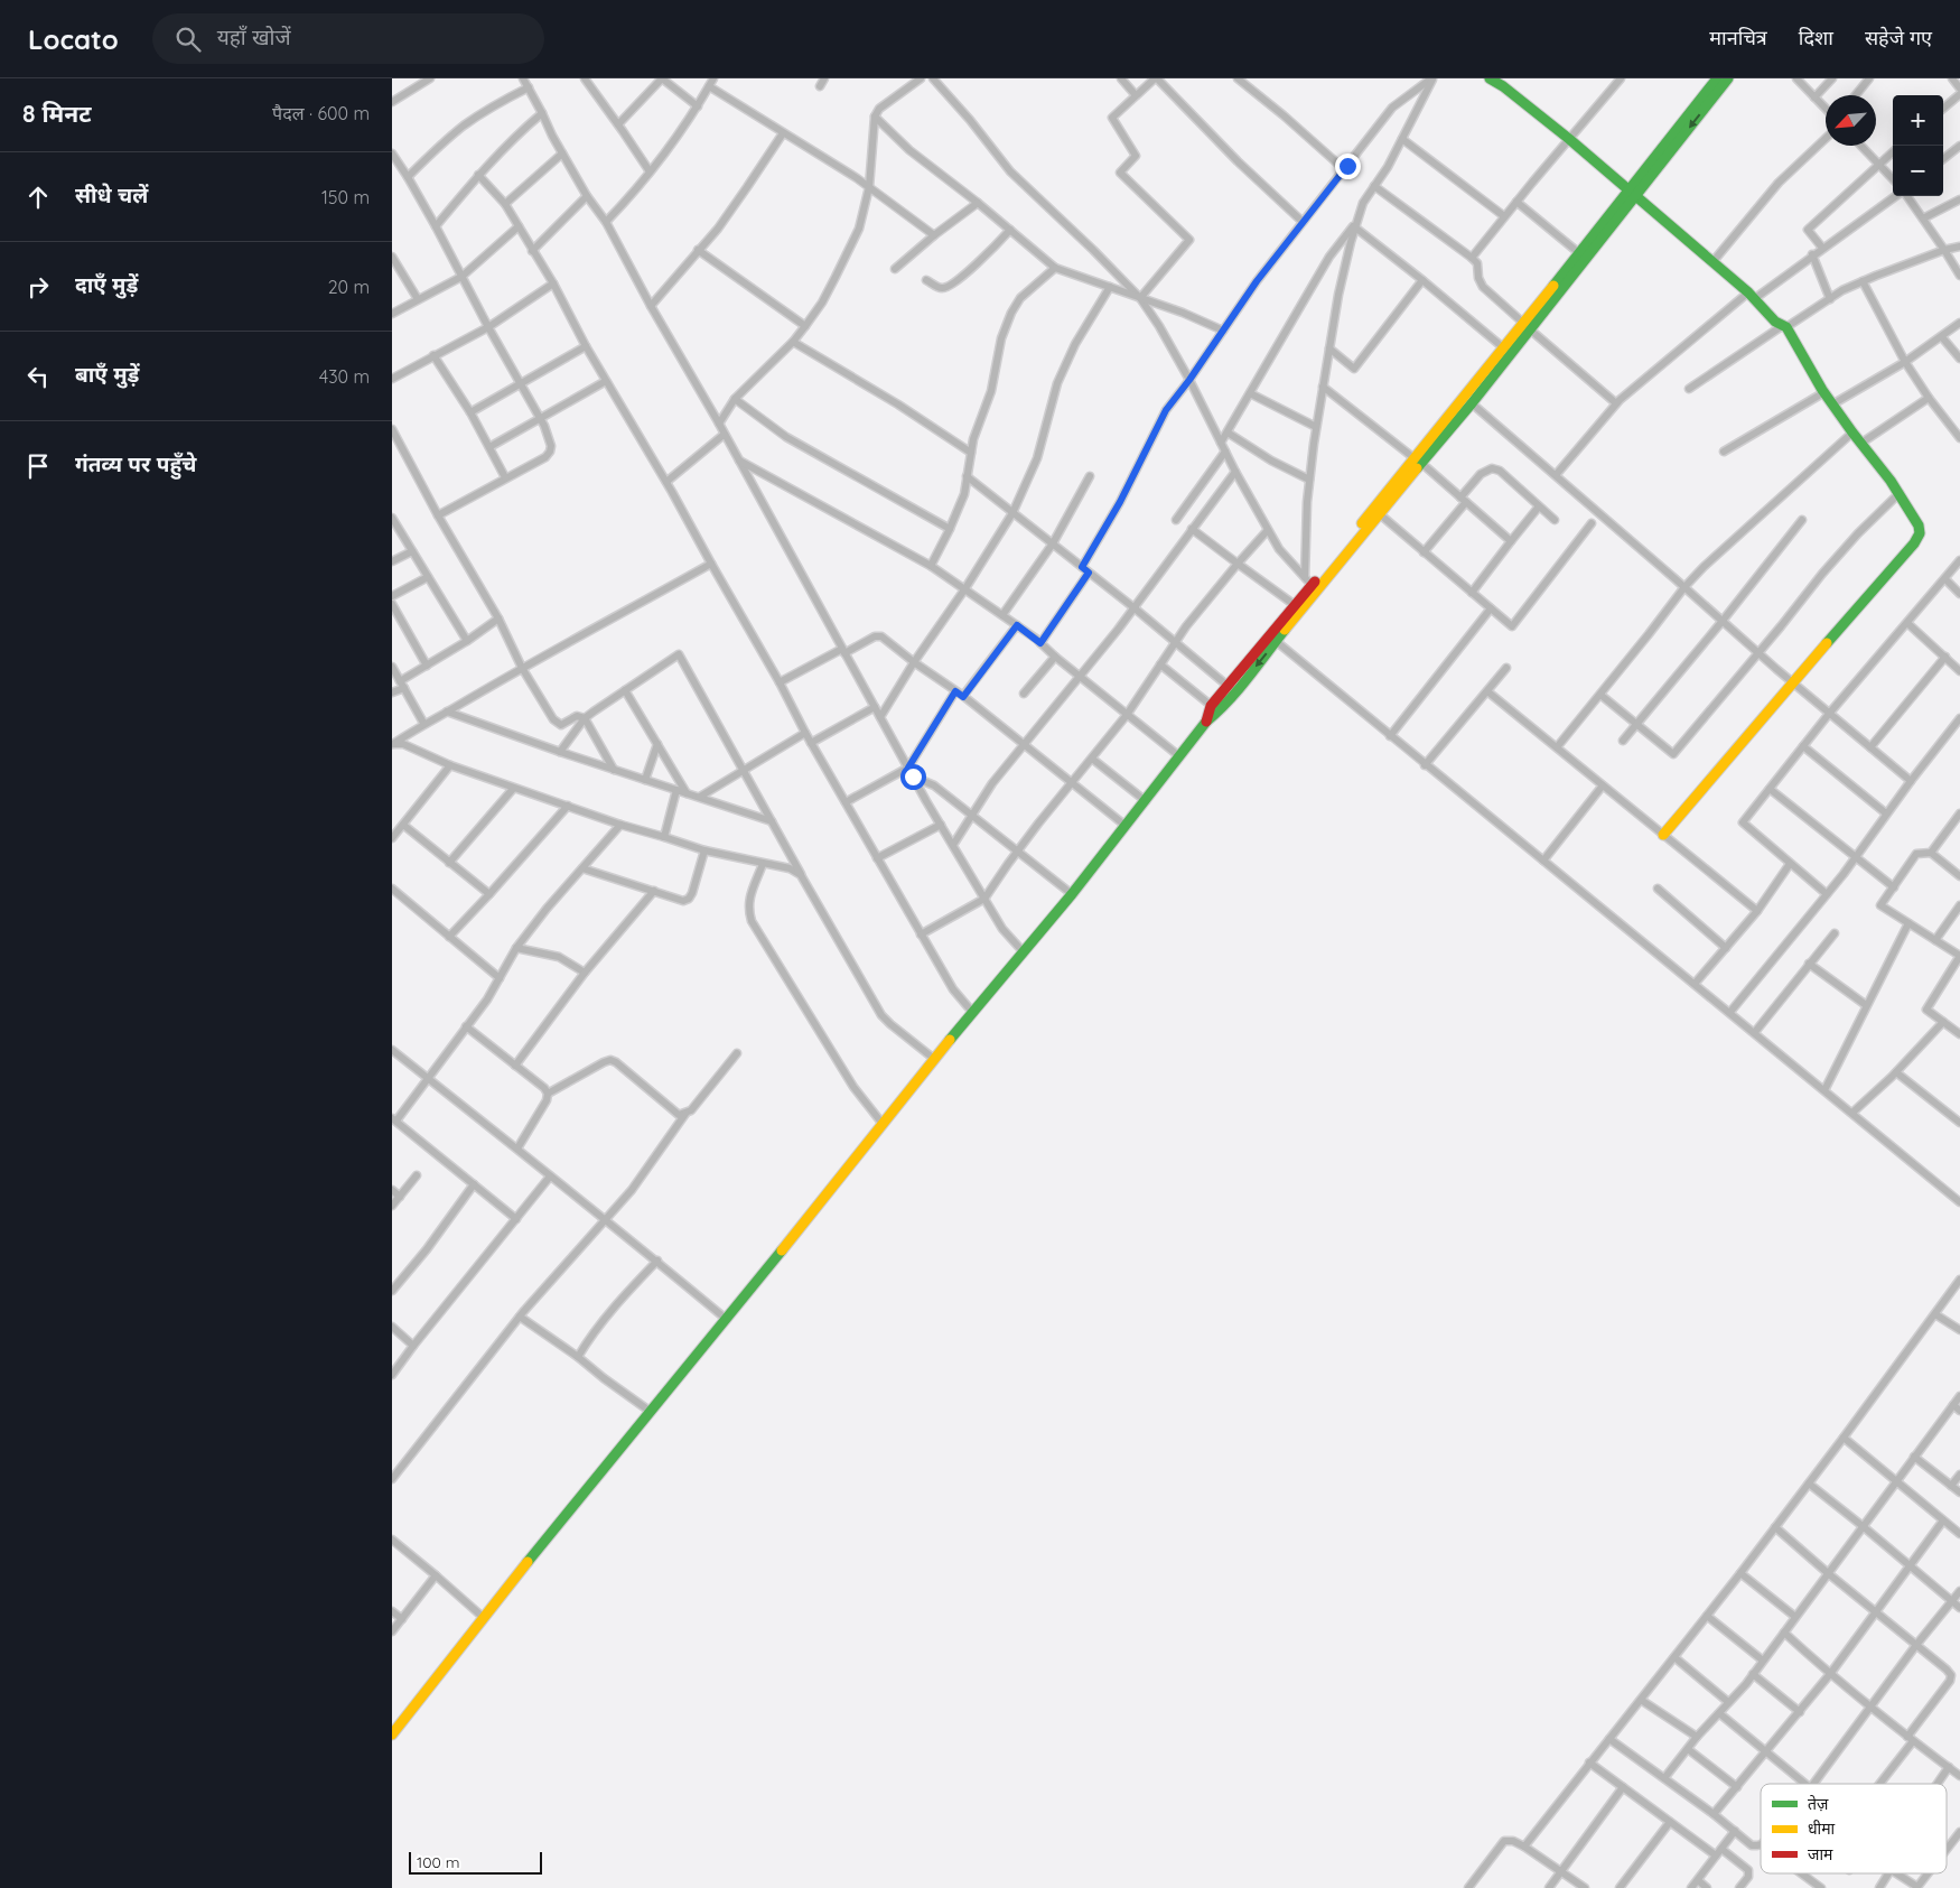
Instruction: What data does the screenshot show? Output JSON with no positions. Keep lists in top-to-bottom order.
{
  "legend": ["तेज़", "धीमा", "जाम"],
  "scale_bar": "100 m",
  "north": "bottom left",
  "page": {
    "header": "Locato",
    "search": "यहाँ खोजें",
    "nav": ["मानचित्र", "दिशा", "सहेजे गए"],
    "heading": ["8 मिनट", "पैदल · 600 m"],
    "map_buttons": ["+", "−"],
    "list": [
      ["सीधे चलें", "150 m"],
      ["दाएँ मुड़ें", "20 m"],
      ["बाएँ मुड़ें", "430 m"],
      "गंतव्य पर पहुँचे"
    ],
    "scale": "100 m"
  }
}
